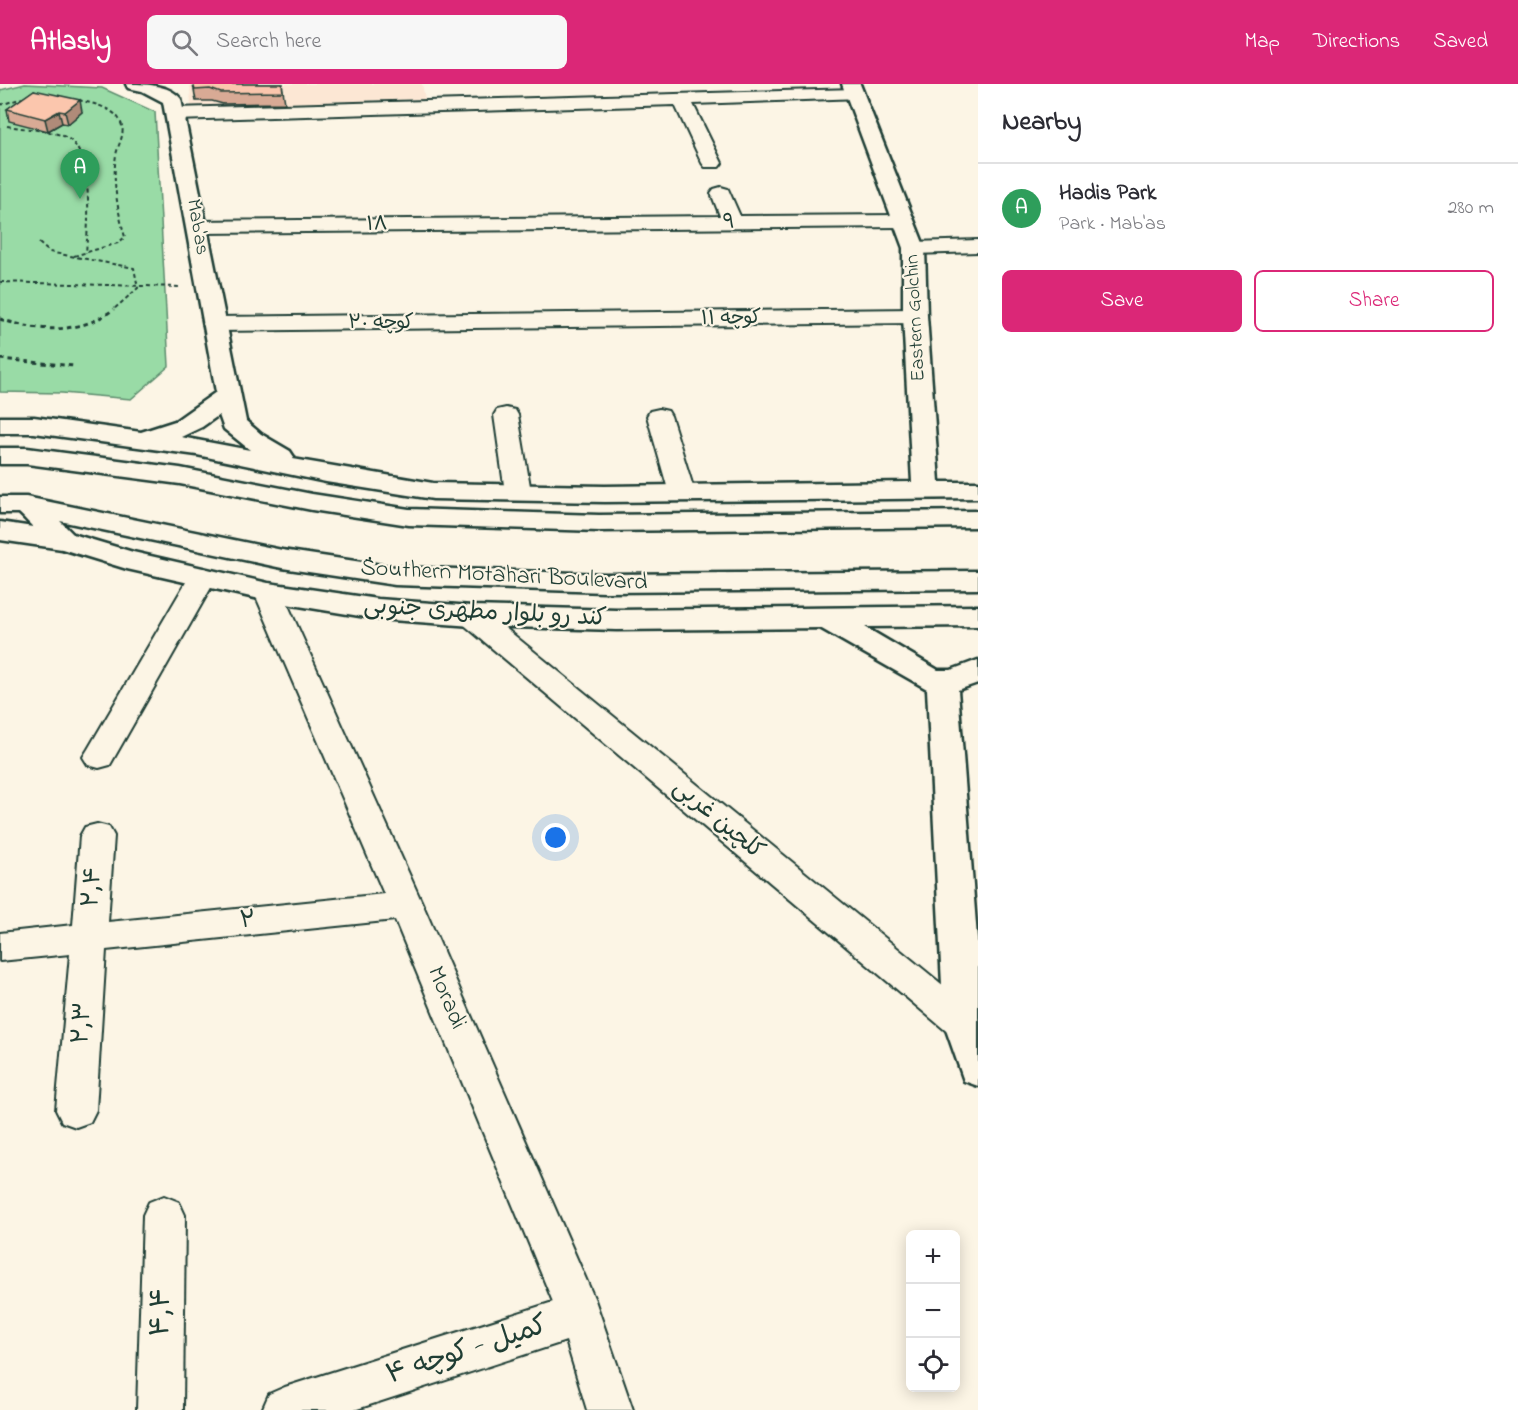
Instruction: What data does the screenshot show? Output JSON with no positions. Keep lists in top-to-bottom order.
{
  "streets": {
    "main road": [
      "Mab'as",
      "Eastern Golchin",
      "ُSouthern Motahari Boulevard",
      "کند رو بلوار مطهری جنوبی"
    ],
    "street": [
      "۹",
      "۱۸",
      "کوچه ۱۱",
      "کوچه ۲۰",
      "کلچین غربی",
      "۲٫۴",
      "۲",
      "Moradi",
      "۲٫۳",
      "۴٫۴",
      "کمیل - کوچه ۴"
    ]
  },
  "crossings": [
    ["۹", "۱۸"],
    ["۹", "Eastern Golchin"],
    ["۱۸", "Mab'as"],
    ["Mab'as", "کوچه ۲۰"],
    ["Eastern Golchin", "کوچه ۱۱"],
    ["کوچه ۱۱", "کوچه ۲۰"],
    ["ُSouthern Motahari Boulevard", "کند رو بلوار مطهری جنوبی"],
    ["کند رو بلوار مطهری جنوبی", "کلچین غربی"],
    ["کند رو بلوار مطهری جنوبی", "Moradi"],
    ["۲٫۴", "۲"],
    ["۲٫۴", "۲٫۳"],
    ["۲", "Moradi"],
    ["۲", "۲٫۳"],
    ["Moradi", "کمیل - کوچه ۴"]
  ],
  "page": {
    "header": "Atlasly",
    "search": "Search here",
    "nav": ["Map", "Directions", "Saved"],
    "heading": "Nearby",
    "pins": "A",
    "list": [
      {
        "mark": "A",
        "name": "Hadis Park",
        "note": "Park · Mab'as",
        "value": "280 m"
      }
    ],
    "buttons": ["Save", "Share"],
    "map_buttons": ["+", "−"]
  }
}
